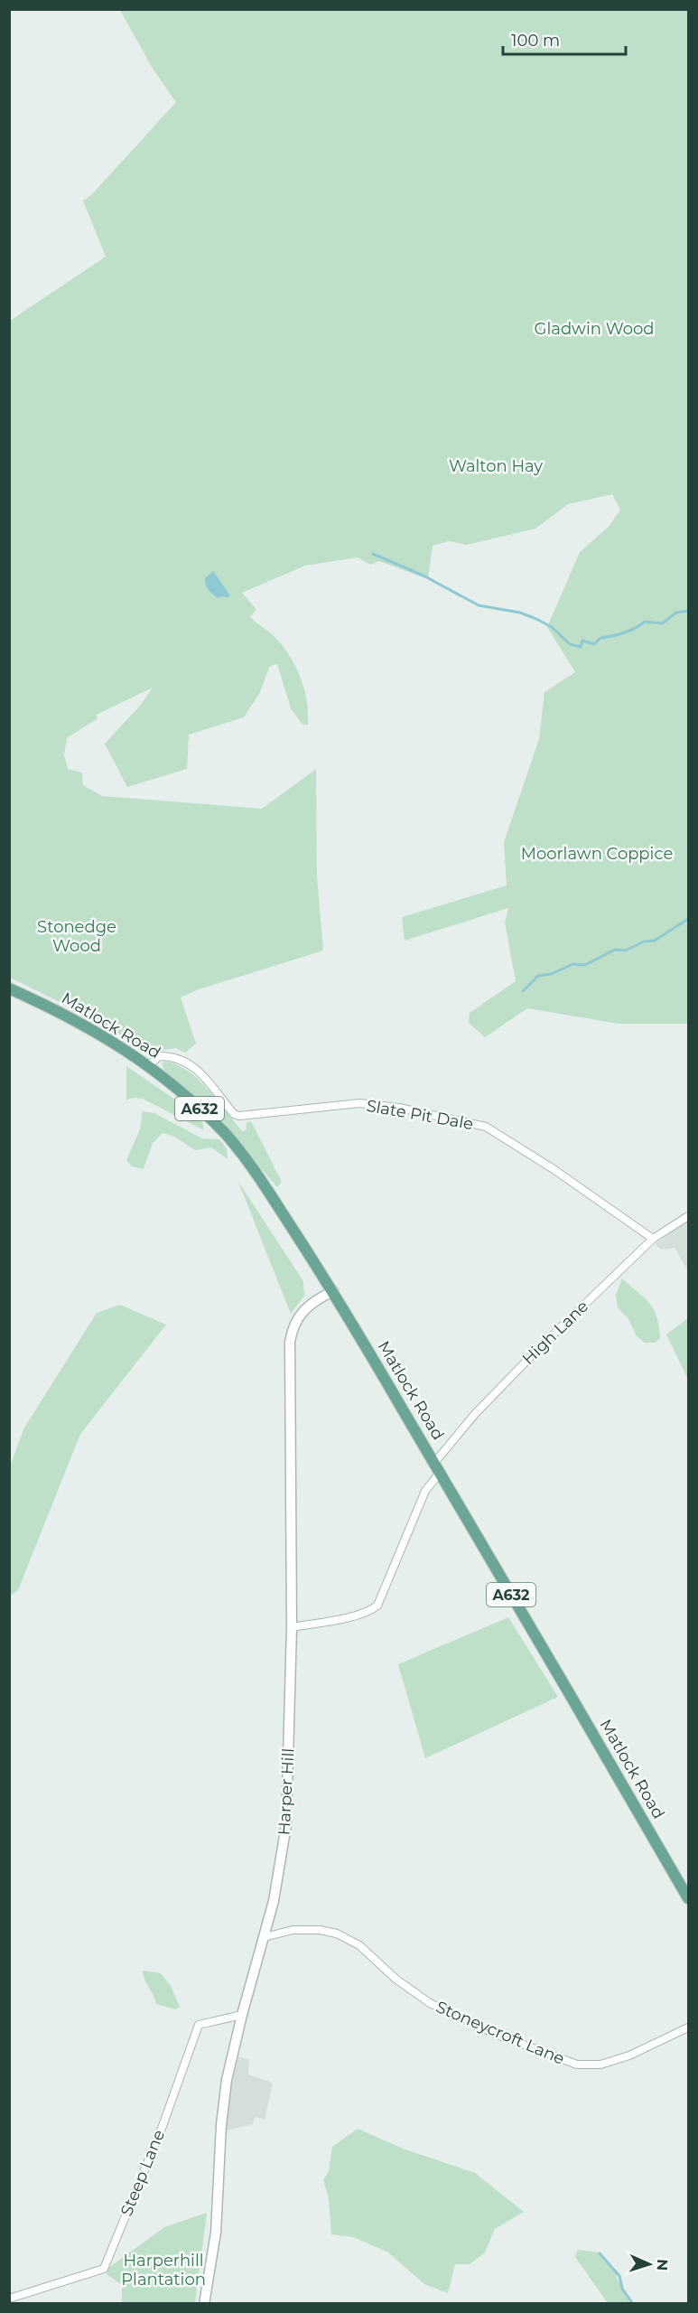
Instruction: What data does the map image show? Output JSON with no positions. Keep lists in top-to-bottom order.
{
  "streets": {
    "main road": ["Matlock Road", "A632"],
    "street": [
      "Slate Pit Dale",
      "High Lane",
      "Harper Hill",
      "Stoneycroft Lane",
      "Steep Lane"
    ]
  },
  "crossings": [
    ["Matlock Road", "Slate Pit Dale"],
    ["Matlock Road", "High Lane"],
    ["Matlock Road", "Harper Hill"],
    ["Slate Pit Dale", "High Lane"],
    ["High Lane", "Harper Hill"],
    ["Harper Hill", "Stoneycroft Lane"],
    ["Harper Hill", "Steep Lane"]
  ],
  "parks": [
    "Gladwin Wood",
    "Walton Hay",
    "Moorlawn Coppice",
    "Stonedge Wood",
    "Harperhill Plantation"
  ],
  "scale_bar": "100 m",
  "north": "right"
}
